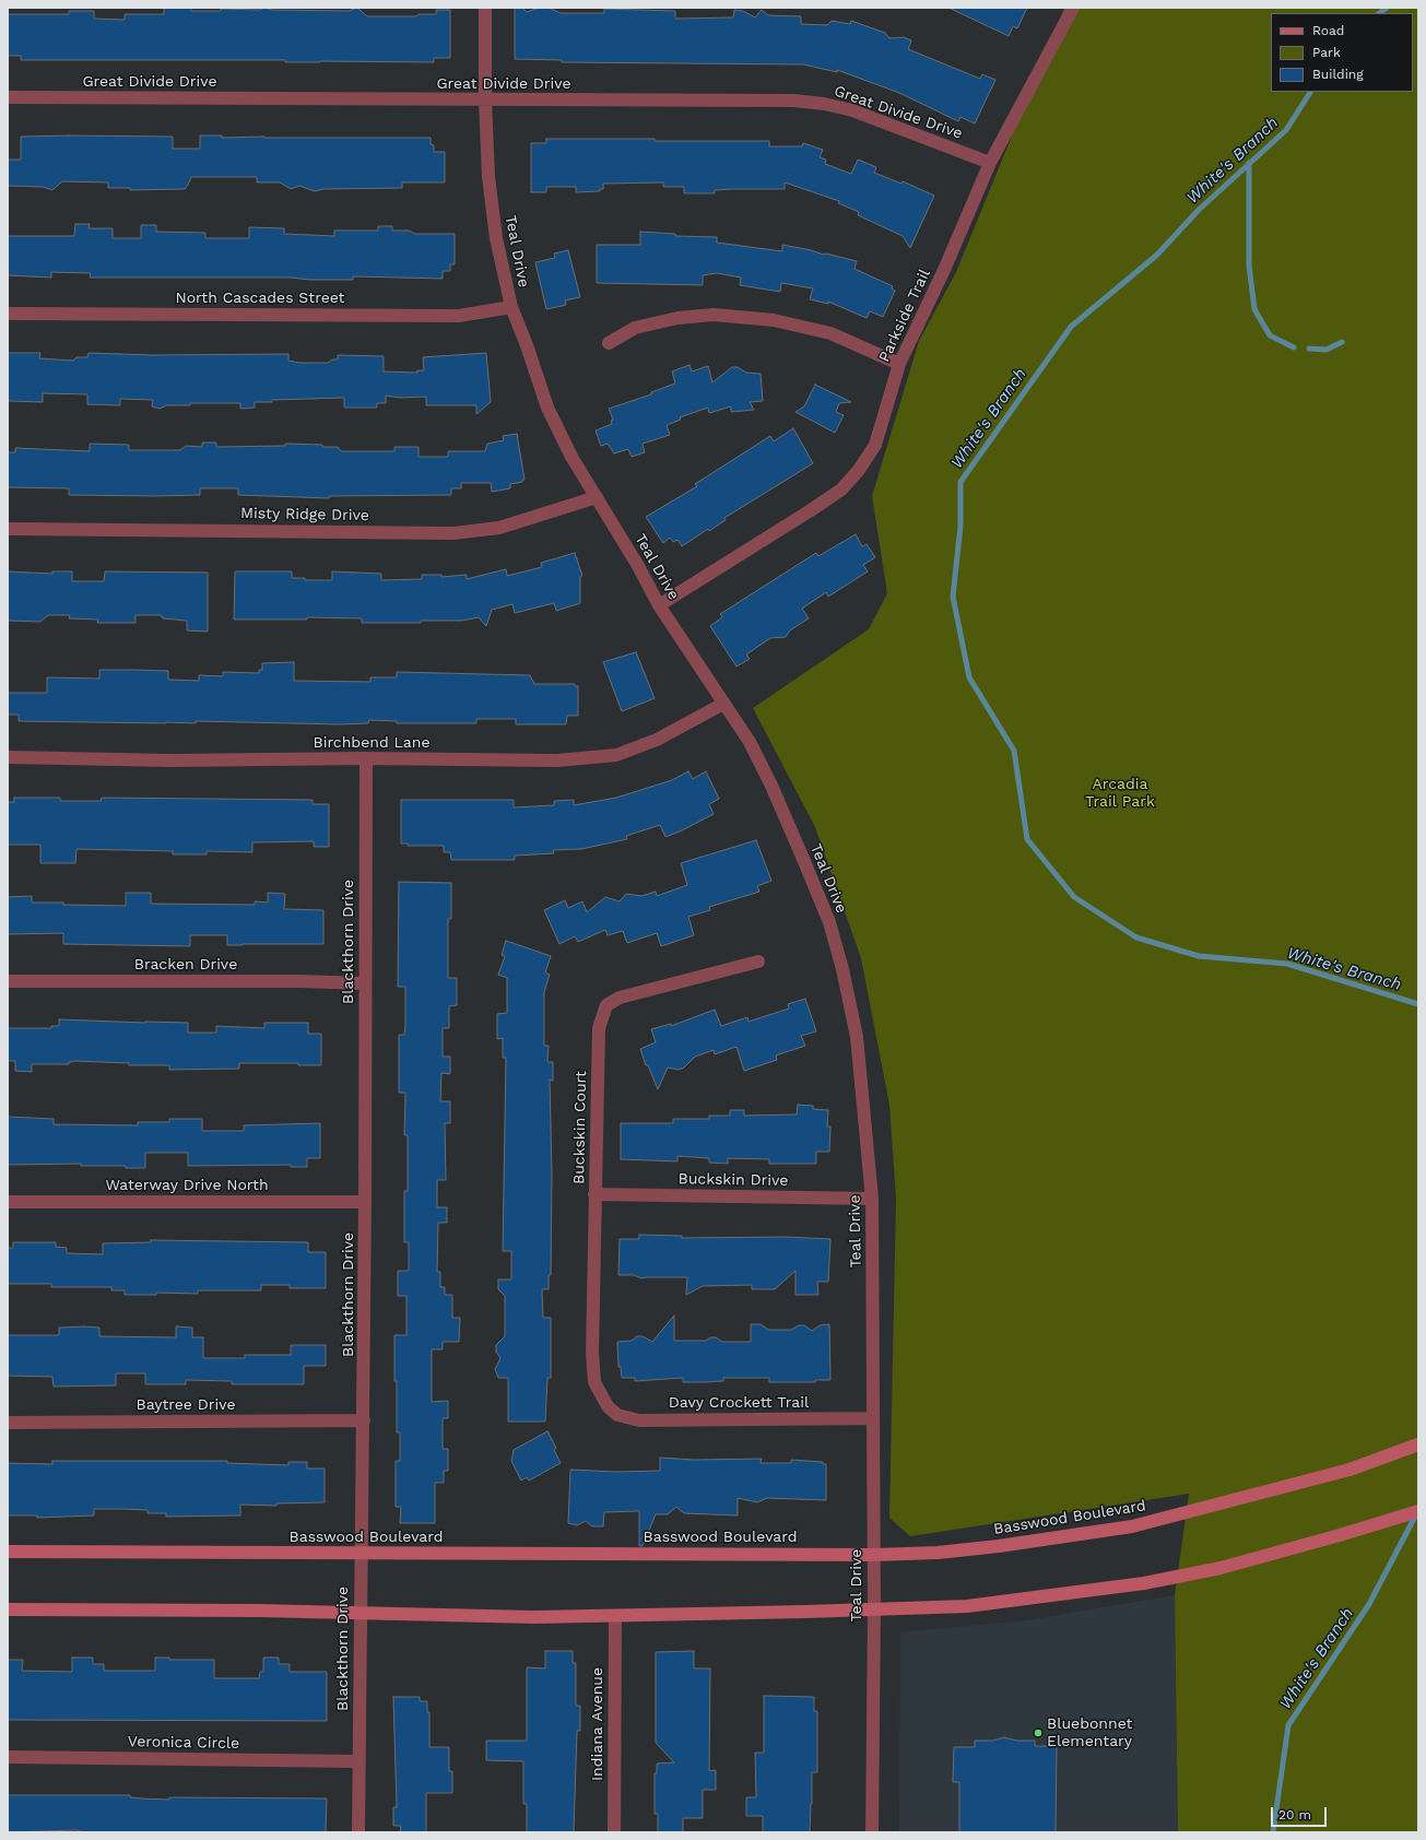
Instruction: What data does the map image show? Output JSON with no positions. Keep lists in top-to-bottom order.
{
  "streets": {
    "main road": ["Basswood Boulevard"],
    "street": [
      "Great Divide Drive",
      "Teal Drive",
      "North Cascades Street",
      "Parkside Trail",
      "Misty Ridge Drive",
      "Birchbend Lane",
      "Blackthorn Drive",
      "Bracken Drive",
      "Buckskin Court",
      "Buckskin Drive",
      "Waterway Drive North",
      "Davy Crockett Trail",
      "Baytree Drive",
      "Indiana Avenue",
      "Veronica Circle"
    ]
  },
  "crossings": [
    ["Great Divide Drive", "Teal Drive"],
    ["Great Divide Drive", "Parkside Trail"],
    ["Teal Drive", "North Cascades Street"],
    ["Teal Drive", "Parkside Trail"],
    ["Teal Drive", "Misty Ridge Drive"],
    ["Teal Drive", "Birchbend Lane"],
    ["Teal Drive", "Buckskin Drive"],
    ["Teal Drive", "Davy Crockett Trail"],
    ["Teal Drive", "Basswood Boulevard"],
    ["Birchbend Lane", "Blackthorn Drive"],
    ["Blackthorn Drive", "Bracken Drive"],
    ["Blackthorn Drive", "Waterway Drive North"],
    ["Blackthorn Drive", "Baytree Drive"],
    ["Blackthorn Drive", "Basswood Boulevard"],
    ["Blackthorn Drive", "Veronica Circle"],
    ["Buckskin Court", "Buckskin Drive"],
    ["Buckskin Court", "Davy Crockett Trail"]
  ],
  "water": ["White's Branch"],
  "parks": ["Arcadia Trail Park"],
  "places": ["Bluebonnet Elementary"],
  "legend": ["Road", "Park", "Building"],
  "scale_bar": "20 m"
}
